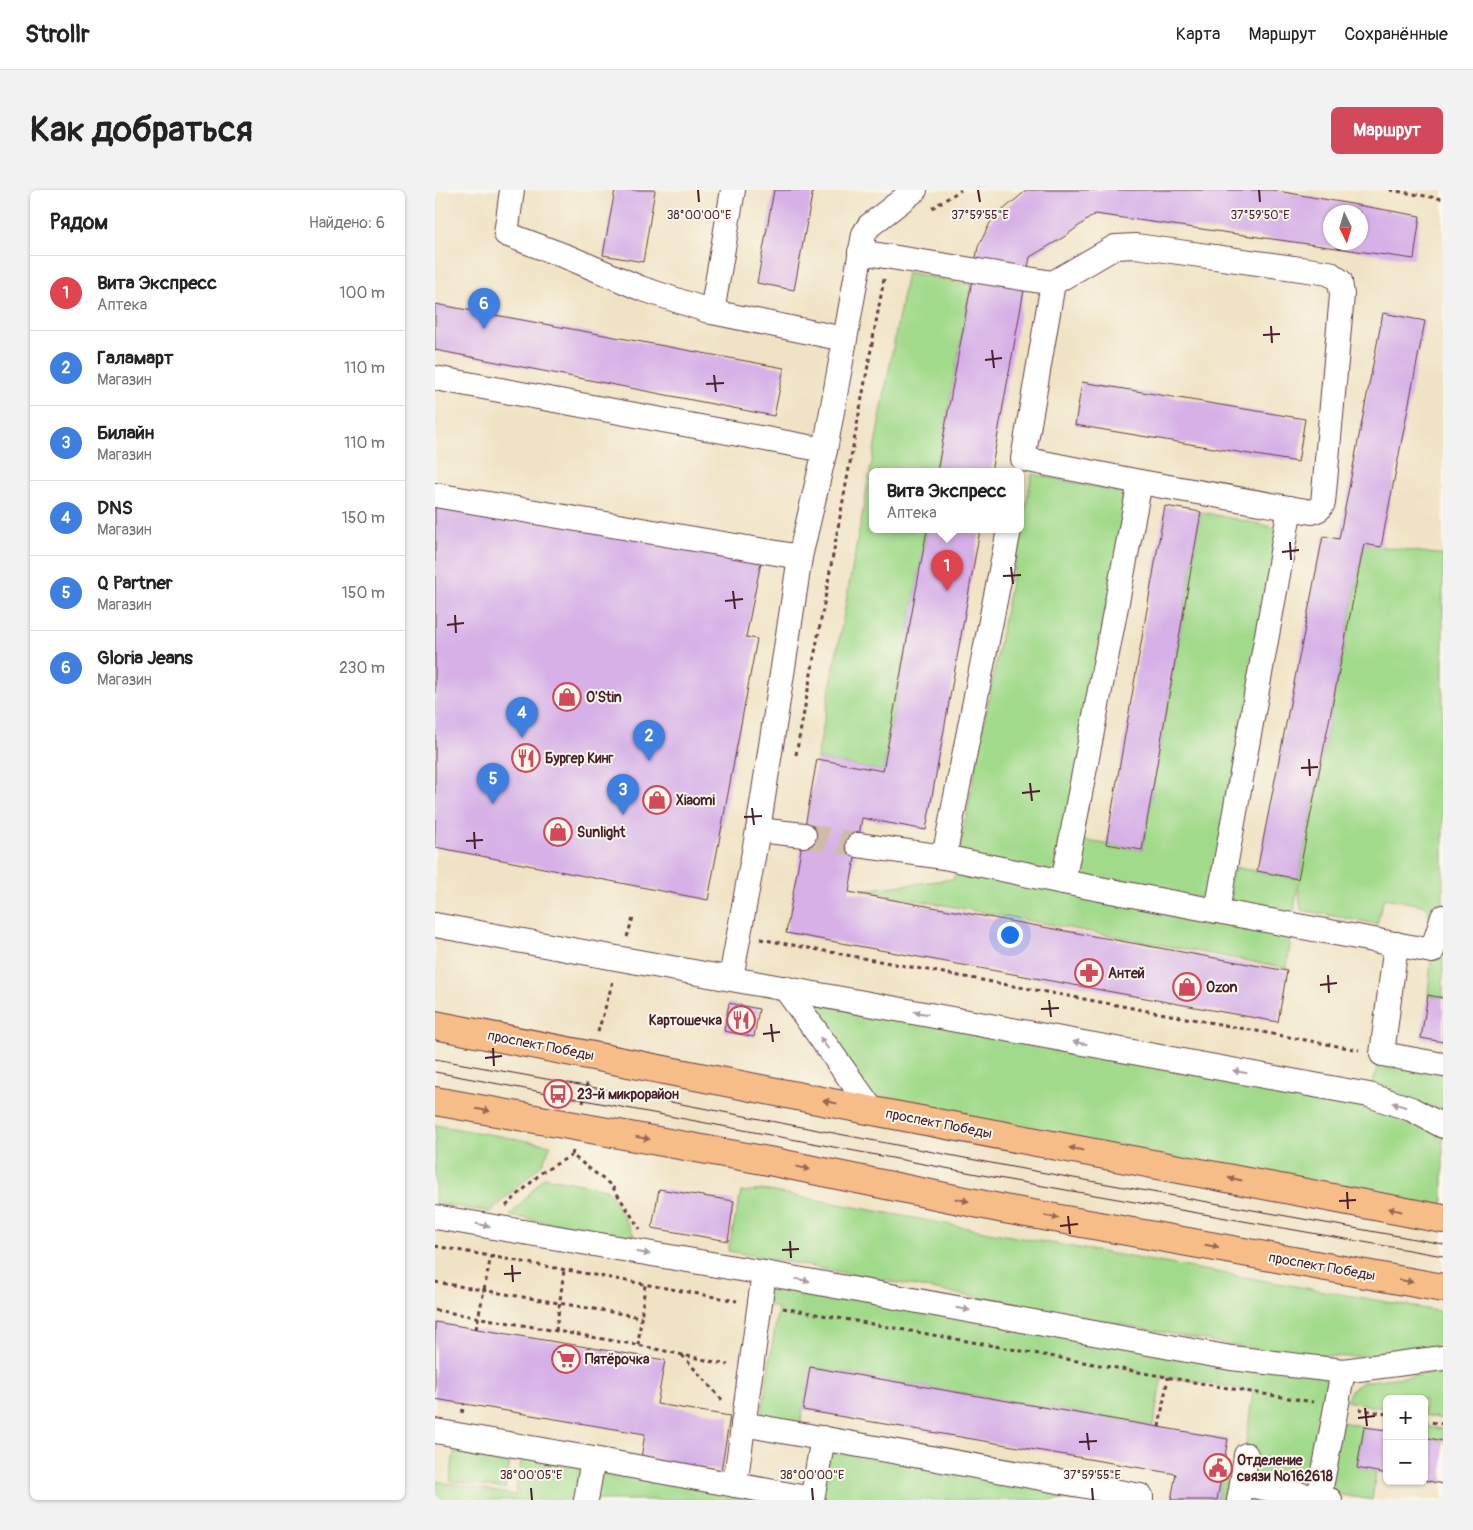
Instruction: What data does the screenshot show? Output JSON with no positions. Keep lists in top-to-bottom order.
{
  "streets": {
    "main road": ["проспект Победы"]
  },
  "places": {
    "shop": [
      "O'Stin",
      "Xiaomi",
      "Sunlight",
      "Ozon"
    ],
    "restaurant": ["Бургер Кинг", "Картошечка"],
    "pharmacy": ["Антей"],
    "bus stop": ["23-й микрорайон"],
    "supermarket": ["Пятёрочка"],
    "public building": ["Отделение связи №162618"]
  },
  "north": "bottom",
  "page": {
    "header": "Strollr",
    "nav": ["Карта", "Маршрут", "Сохранённые"],
    "buttons": "Маршрут",
    "title": "Как добраться",
    "heading": ["Рядом", "Найдено: 6"],
    "list": [
      {
        "mark": "1",
        "name": "Вита Экспресс",
        "note": "Аптека",
        "value": "100 m"
      },
      {
        "mark": "2",
        "name": "Галамарт",
        "note": "Магазин",
        "value": "110 m"
      },
      {
        "mark": "3",
        "name": "Билайн",
        "note": "Магазин",
        "value": "110 m"
      },
      {
        "mark": "4",
        "name": "DNS",
        "note": "Магазин",
        "value": "150 m"
      },
      {
        "mark": "5",
        "name": "Q Partner",
        "note": "Магазин",
        "value": "150 m"
      },
      {
        "mark": "6",
        "name": "Gloria Jeans",
        "note": "Магазин",
        "value": "230 m"
      }
    ],
    "pins": [
      "6",
      "1",
      "4",
      "2",
      "5",
      "3"
    ],
    "popup": ["Вита Экспресс", "Аптека"],
    "map_buttons": ["+", "−"]
  },
  "coordinates": [
    "38°00'00\"E",
    "37°59'55\"E",
    "37°59'50\"E",
    "38°00'05\"E"
  ]
}
